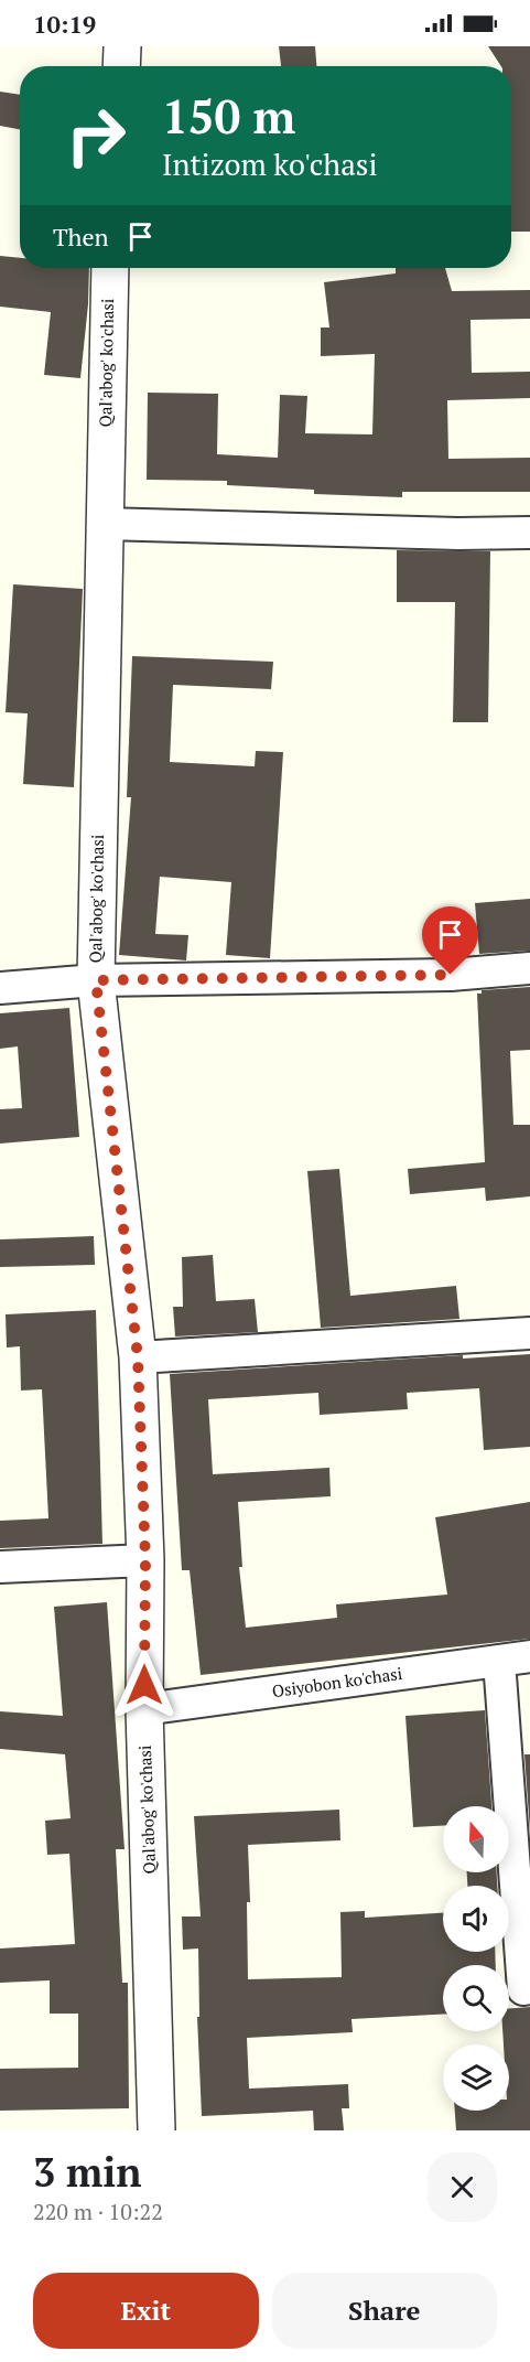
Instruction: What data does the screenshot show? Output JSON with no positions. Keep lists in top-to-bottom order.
{
  "streets": {
    "street": ["Qal'abog' ko'chasi", "Osiyobon ko'chasi"]
  },
  "crossings": [
    ["Qal'abog' ko'chasi", "Osiyobon ko'chasi"]
  ],
  "north": "top",
  "page": {
    "status": "10:19",
    "turn": ["150 m", "Intizom ko'chasi"],
    "then": "Then",
    "heading": ["3 min", "220 m · 10:22"],
    "buttons": ["Exit", "Share"]
  }
}
